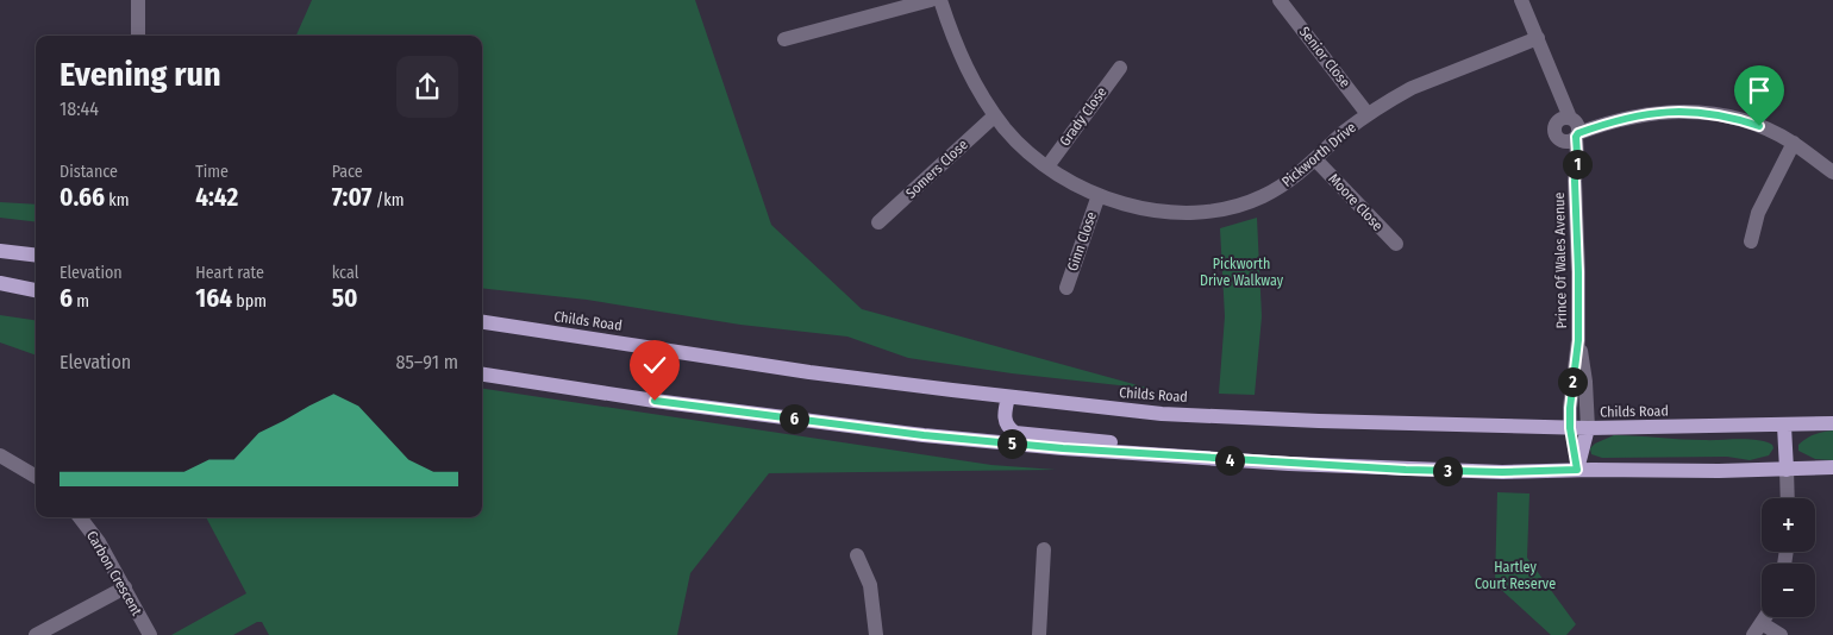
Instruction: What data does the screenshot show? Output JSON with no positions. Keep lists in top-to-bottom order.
{
  "streets": {
    "main road": ["Prince Of Wales Avenue", "Childs Road"],
    "street": [
      "Senior Close",
      "Grady Close",
      "Pickworth Drive",
      "Somers Close",
      "Moore Close",
      "Ginn Close",
      "Carbon Crescent"
    ]
  },
  "crossings": [
    ["Senior Close", "Pickworth Drive"],
    ["Grady Close", "Pickworth Drive"],
    ["Pickworth Drive", "Somers Close"],
    ["Pickworth Drive", "Moore Close"],
    ["Pickworth Drive", "Ginn Close"],
    ["Pickworth Drive", "Prince Of Wales Avenue"],
    ["Prince Of Wales Avenue", "Childs Road"]
  ],
  "parks": ["Pickworth Drive Walkway", "Hartley Court Reserve"],
  "page": {
    "heading": ["Evening run", "18:44"],
    "stats": [
      ["Distance", "0.66 km"],
      ["Time", "4:42"],
      ["Pace", "7:07 /km"],
      ["Elevation", "6 m"],
      ["Heart rate", "164 bpm"],
      ["kcal", "50"]
    ],
    "pins": [
      "1",
      "2",
      "6",
      "5",
      "4",
      "3"
    ],
    "chart": ["Elevation", "85–91 m"],
    "map_buttons": ["+", "−"]
  }
}
